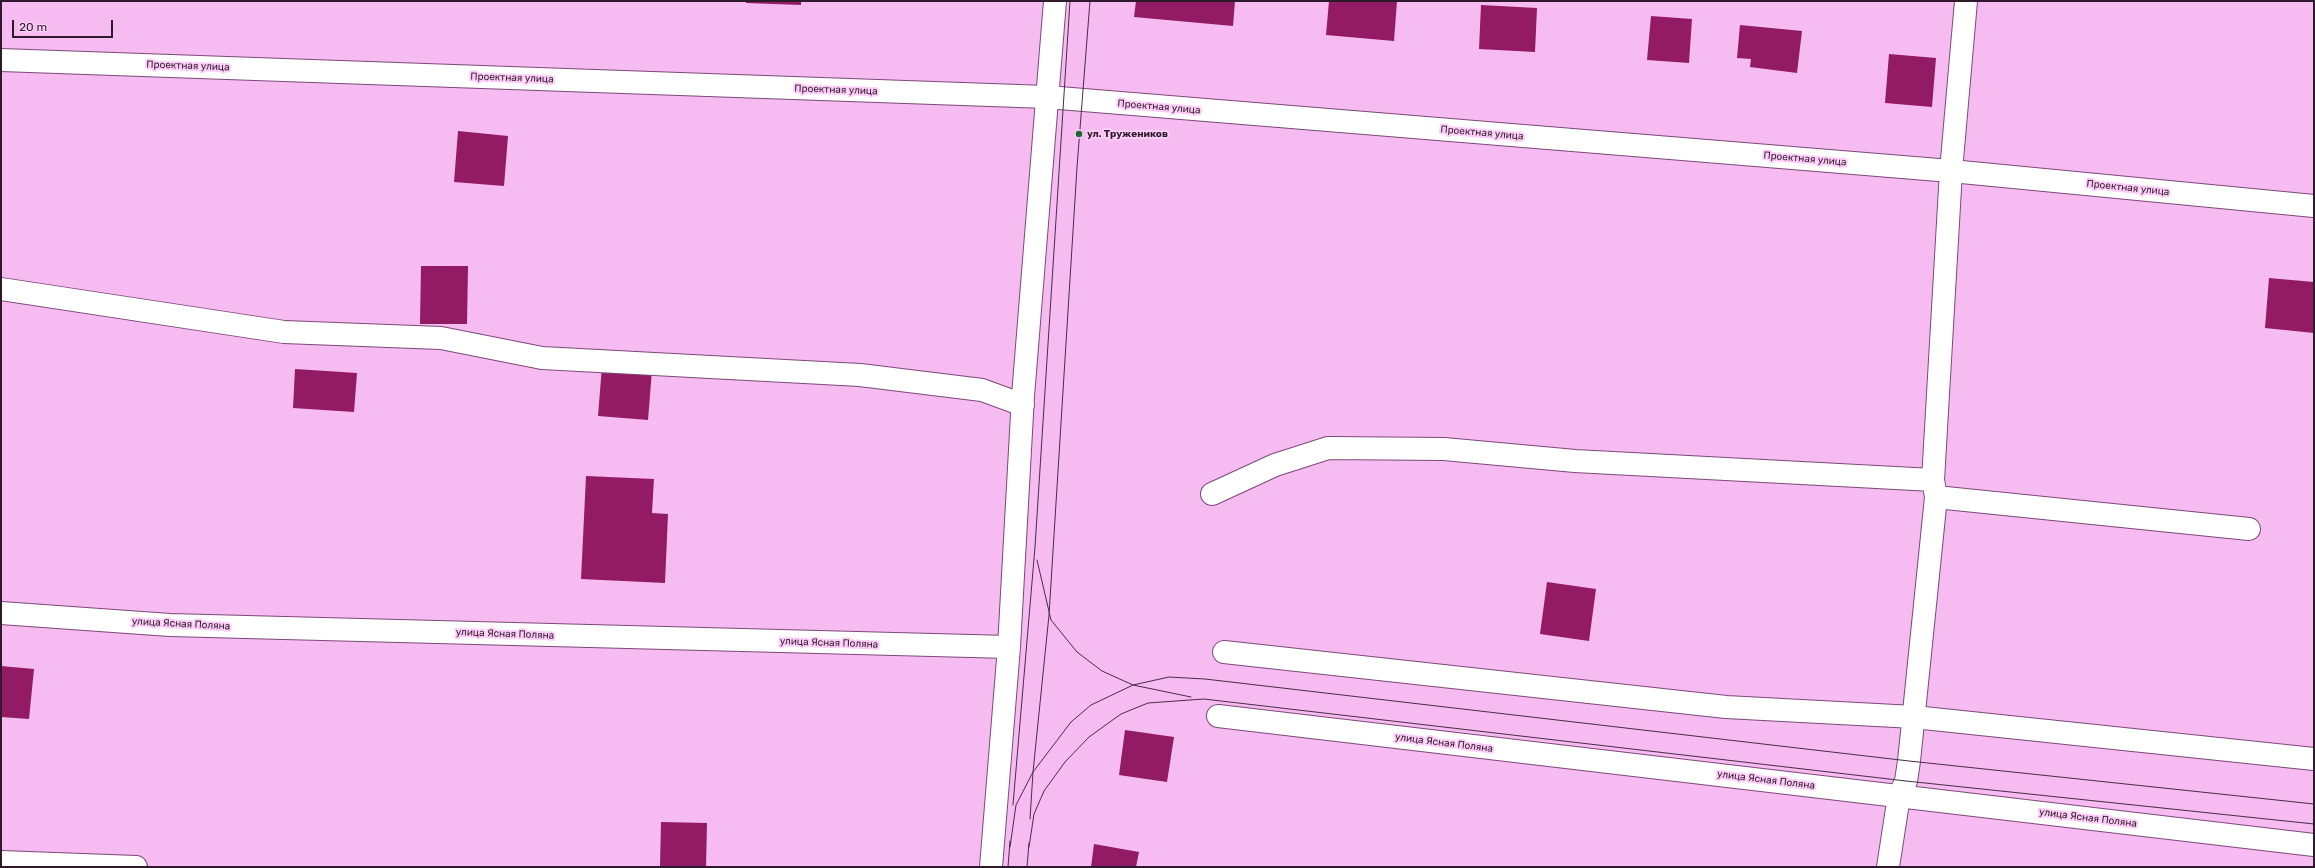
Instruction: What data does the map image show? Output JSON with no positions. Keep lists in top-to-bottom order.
{
  "streets": {
    "street": ["Проектная улица", "улица Ясная Поляна"]
  },
  "places": ["ул. Тружеников"],
  "scale_bar": "20 m"
}
